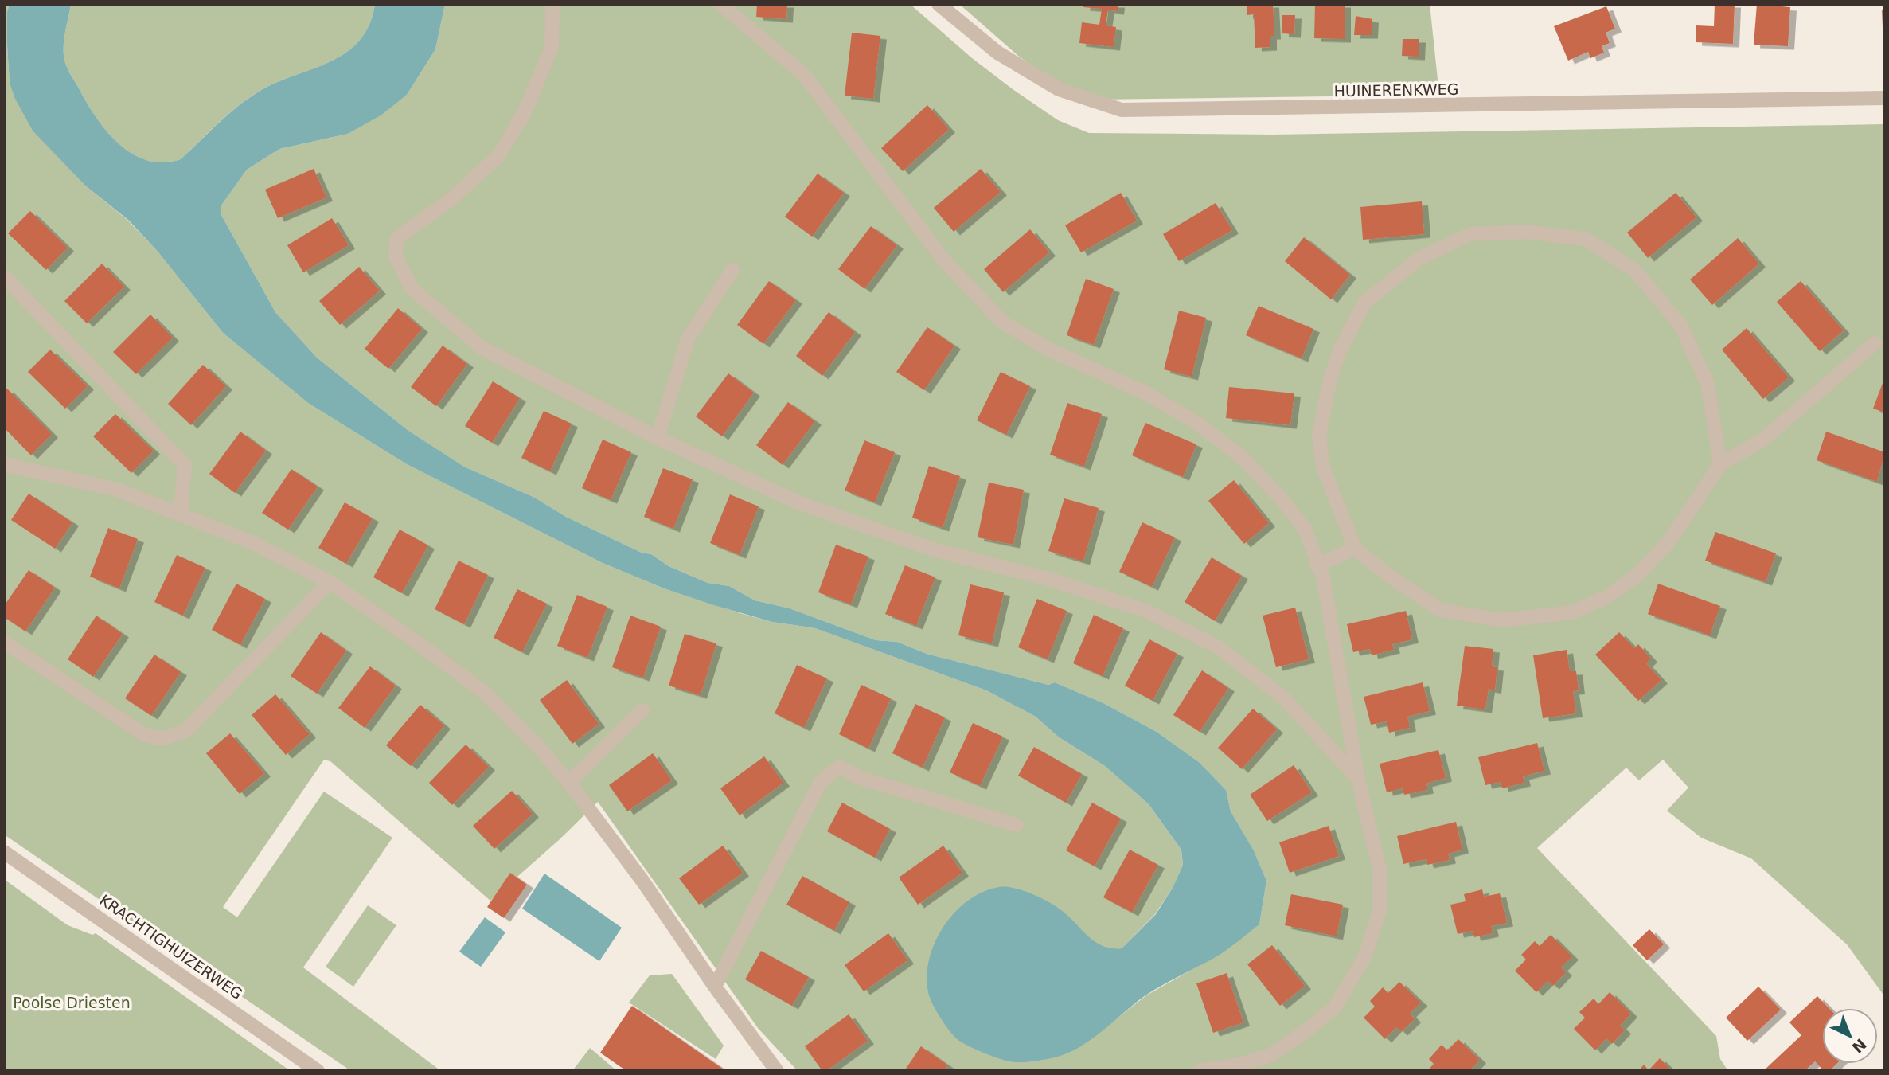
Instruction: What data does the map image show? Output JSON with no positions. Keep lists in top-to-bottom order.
{
  "streets": {
    "street": ["HUINERENKWEG", "KRACHTIGHUIZERWEG"]
  },
  "parks": ["Poolse Driesten"],
  "north": "bottom right"
}
